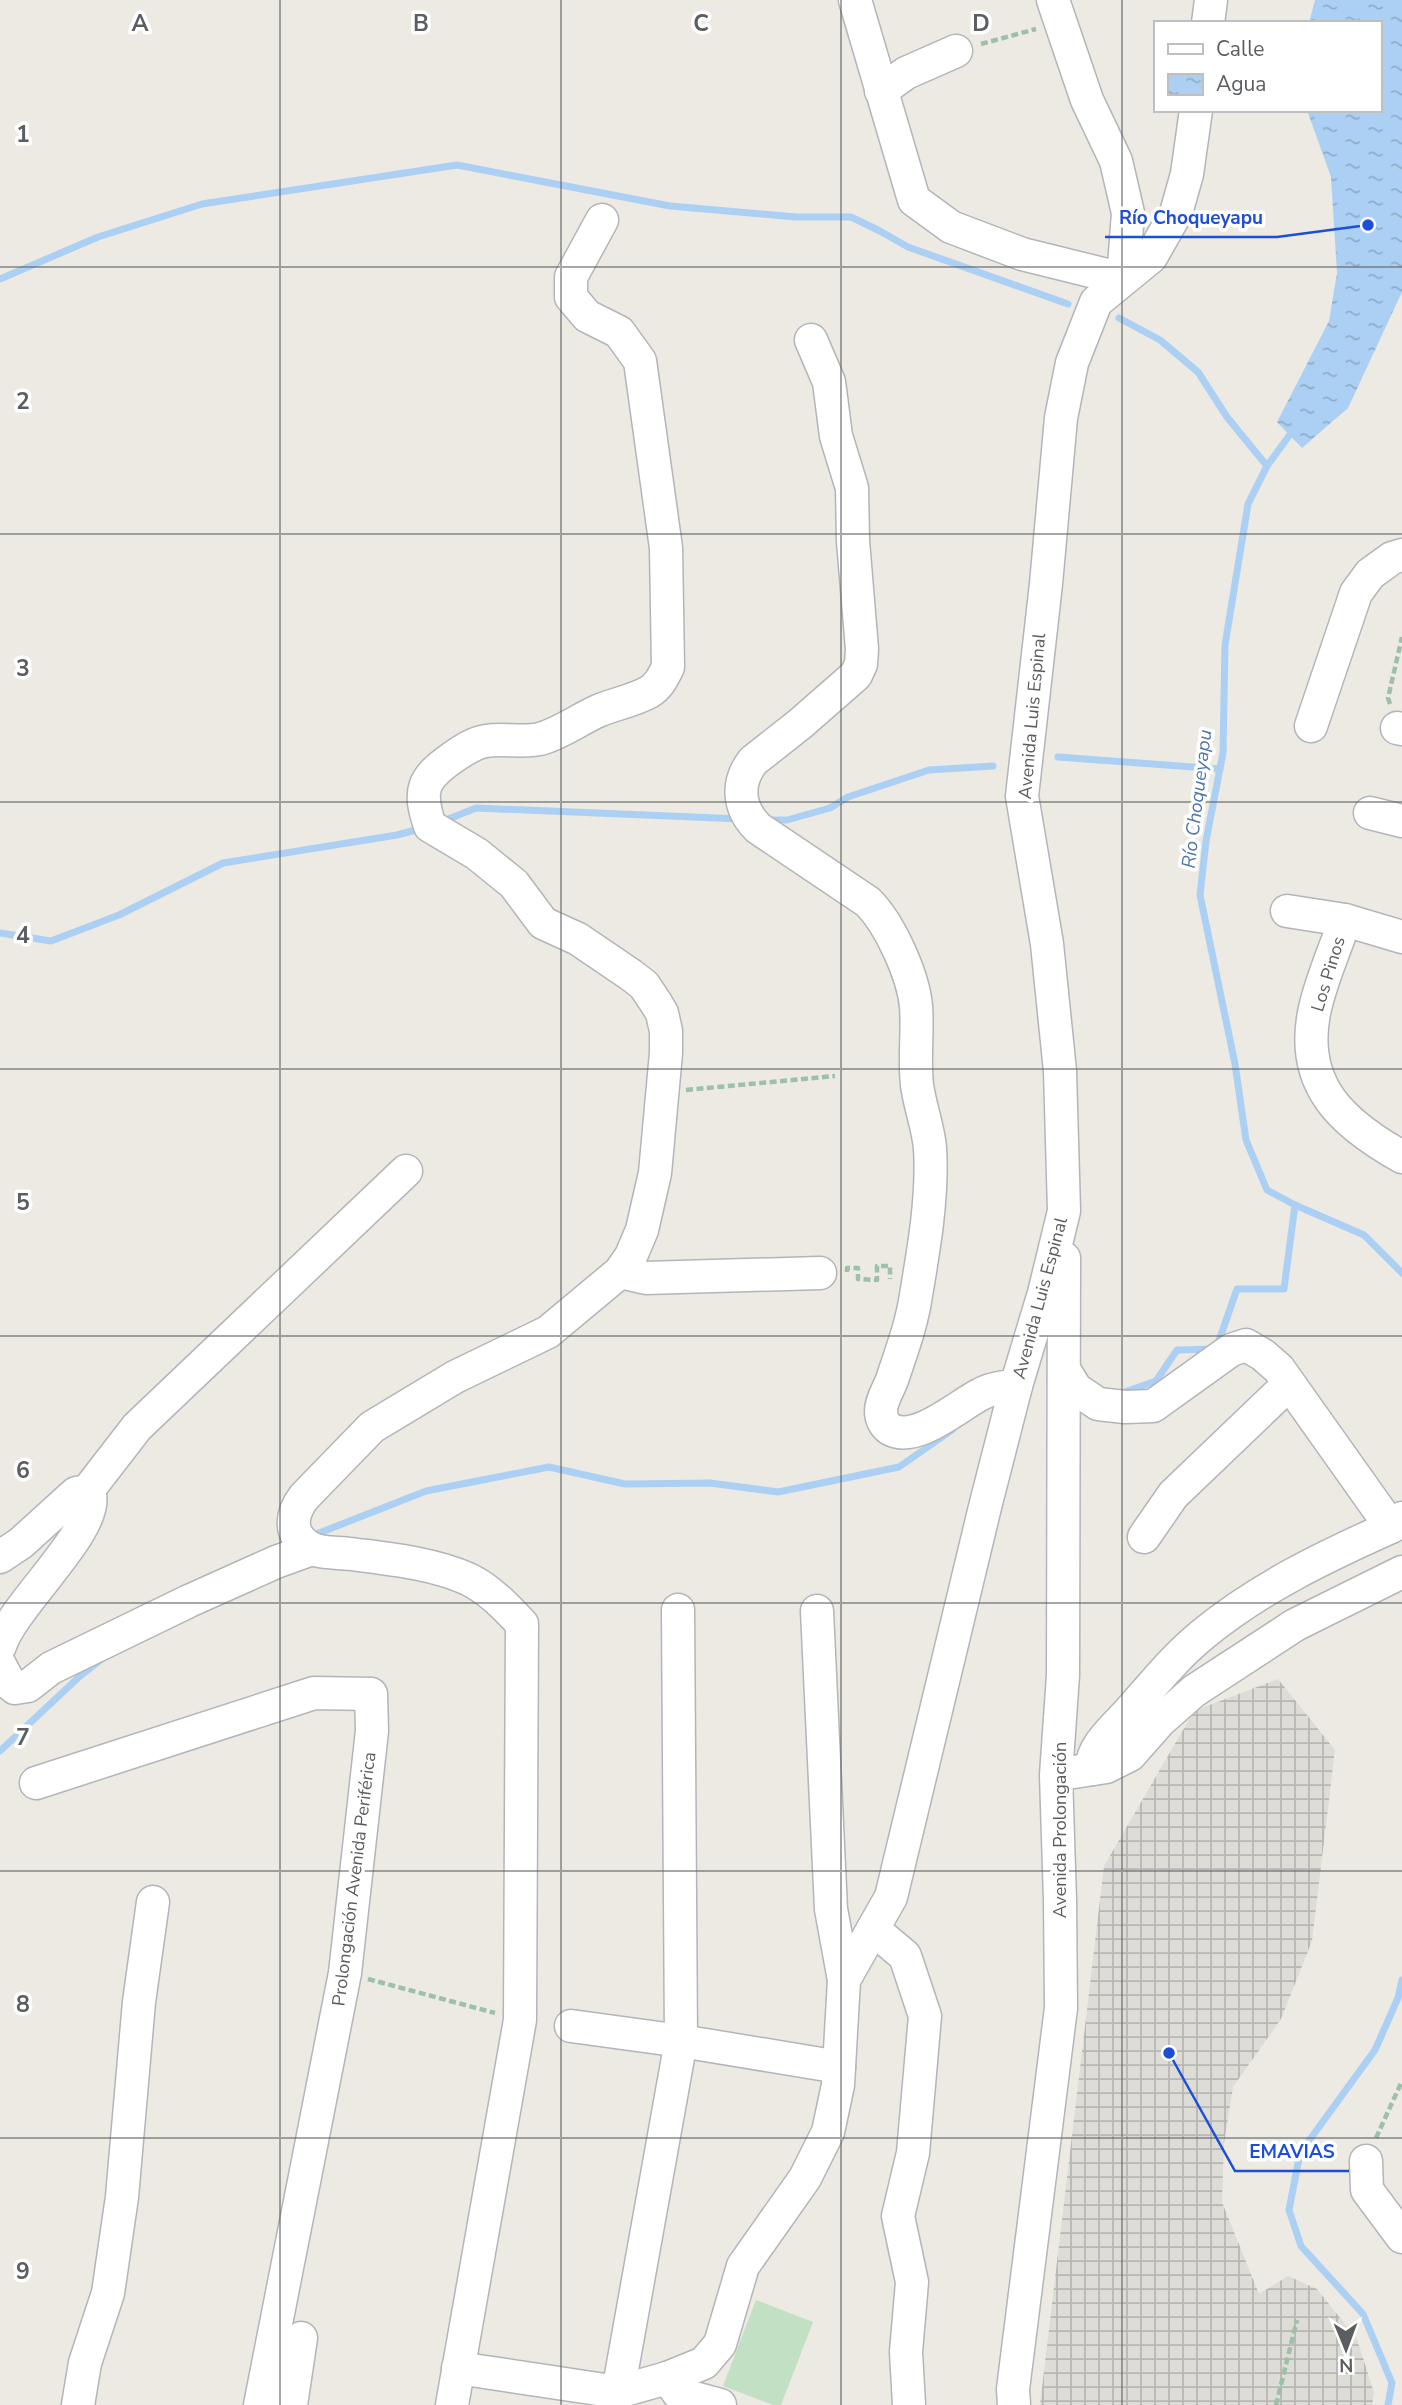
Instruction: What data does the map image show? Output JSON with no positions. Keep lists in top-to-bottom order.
{
  "streets": {
    "street": [
      "Avenida Luis Espinal",
      "Los Pinos",
      "Avenida Prolongación",
      "Prolongación Avenida Periférica"
    ]
  },
  "crossings": [
    ["Avenida Luis Espinal", "Avenida Prolongación"]
  ],
  "water": ["Río Choqueyapu"],
  "places": ["Río Choqueyapu", "EMAVIAS"],
  "legend": ["Calle", "Agua"],
  "north": "bottom",
  "grid": {
    "columns": [
      "A",
      "B",
      "C",
      "D"
    ],
    "rows": [
      "1",
      "2",
      "3",
      "4",
      "5",
      "6",
      "7",
      "8",
      "9"
    ]
  }
}
